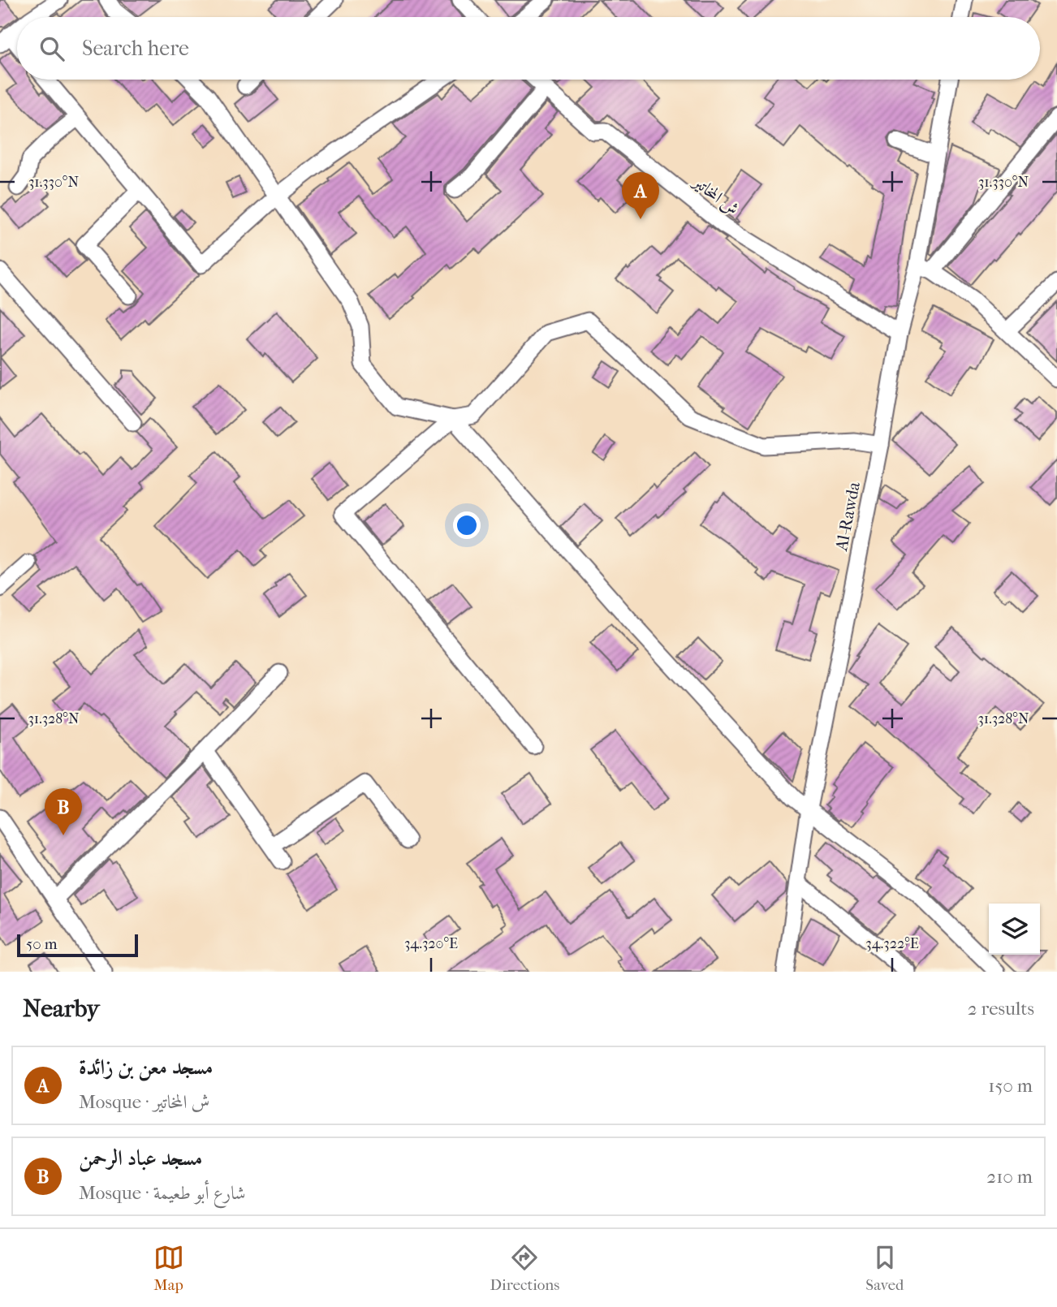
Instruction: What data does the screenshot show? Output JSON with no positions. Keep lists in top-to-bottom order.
{
  "streets": {
    "street": ["ش المخاتير", "Al-Rawda"]
  },
  "crossings": [
    ["ش المخاتير", "Al-Rawda"]
  ],
  "scale_bar": "50 m",
  "page": {
    "search": "Search here",
    "pins": ["A", "B"],
    "scale": "50 m",
    "heading": ["Nearby", "2 results"],
    "list": [
      {
        "mark": "A",
        "name": "مسجد معن بن زائدة",
        "note": "Mosque · ش المخاتير",
        "value": "150 m"
      },
      {
        "mark": "B",
        "name": "مسجد عباد الرحمن",
        "note": "Mosque · شارع أبو طعيمة",
        "value": "210 m"
      }
    ],
    "nav": ["Map", "Directions", "Saved"]
  },
  "coordinates": [
    "31.330°N",
    "31.328°N",
    "34.320°E",
    "34.322°E"
  ]
}
